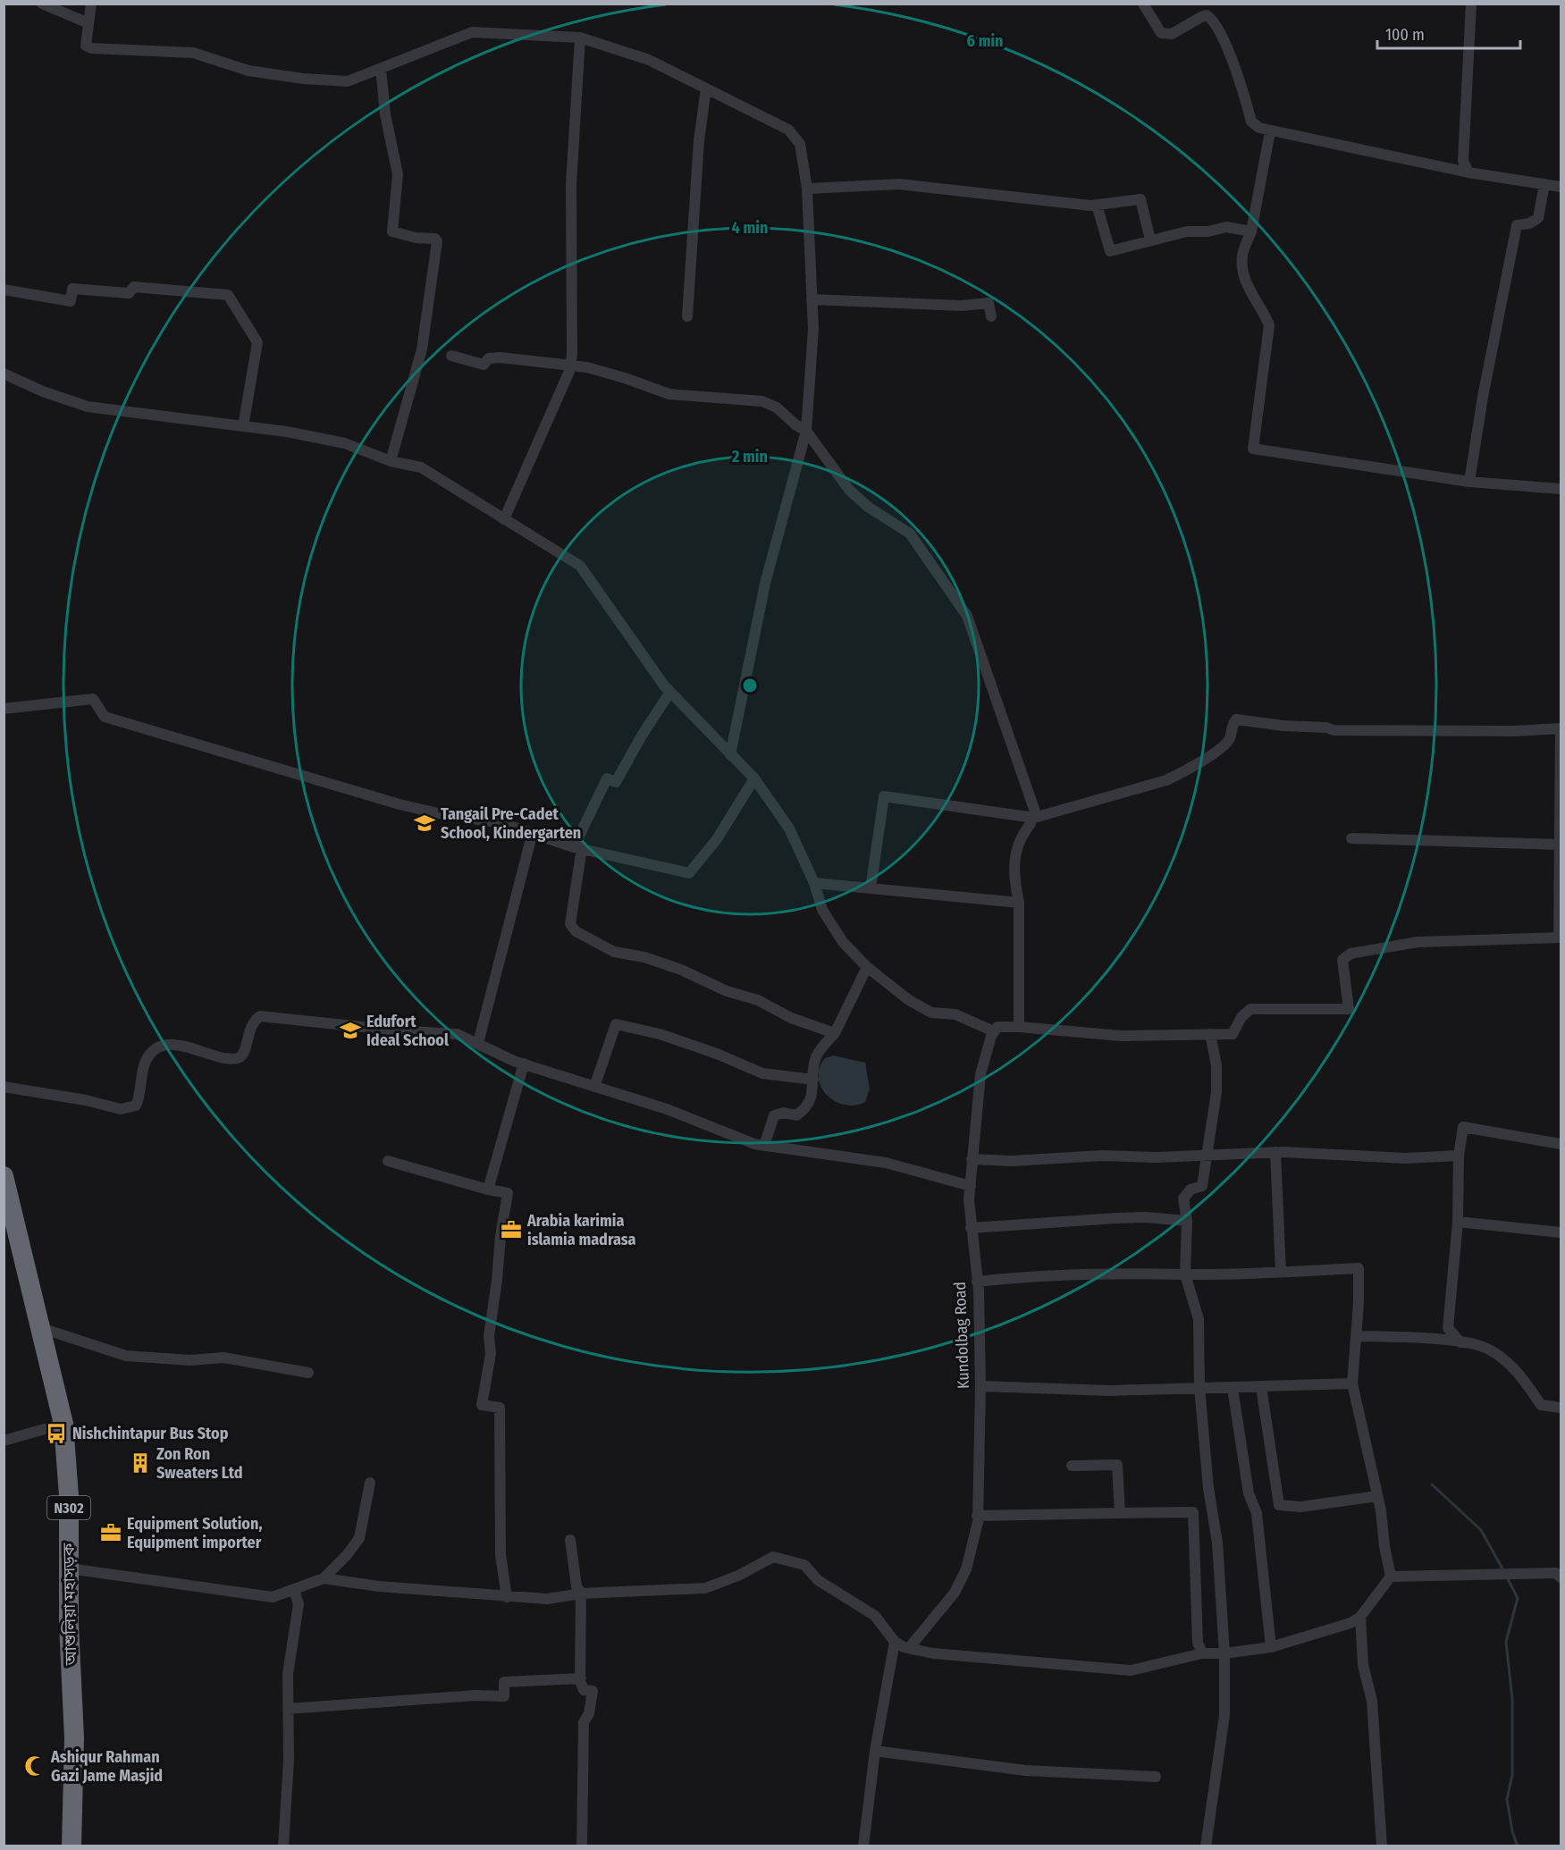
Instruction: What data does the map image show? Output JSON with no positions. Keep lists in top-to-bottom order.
{
  "streets": {
    "highway": ["N302", "আশুলিয়া মহাসড়ক"],
    "street": ["Kundolbag Road"]
  },
  "places": {
    "school or university": ["Tangail Pre-Cadet School, Kindergarten", "Edufort Ideal School"],
    "office": ["Arabia karimia islamia madrasa", "Equipment Solution, Equipment importer"],
    "bus stop": ["Nishchintapur Bus Stop"],
    "building": ["Zon Ron Sweaters Ltd"],
    "mosque": ["Ashiqur Rahman Gazi Jame Masjid"]
  },
  "scale_bar": "100 m",
  "rings": ["6 min", "4 min", "2 min"]
}
